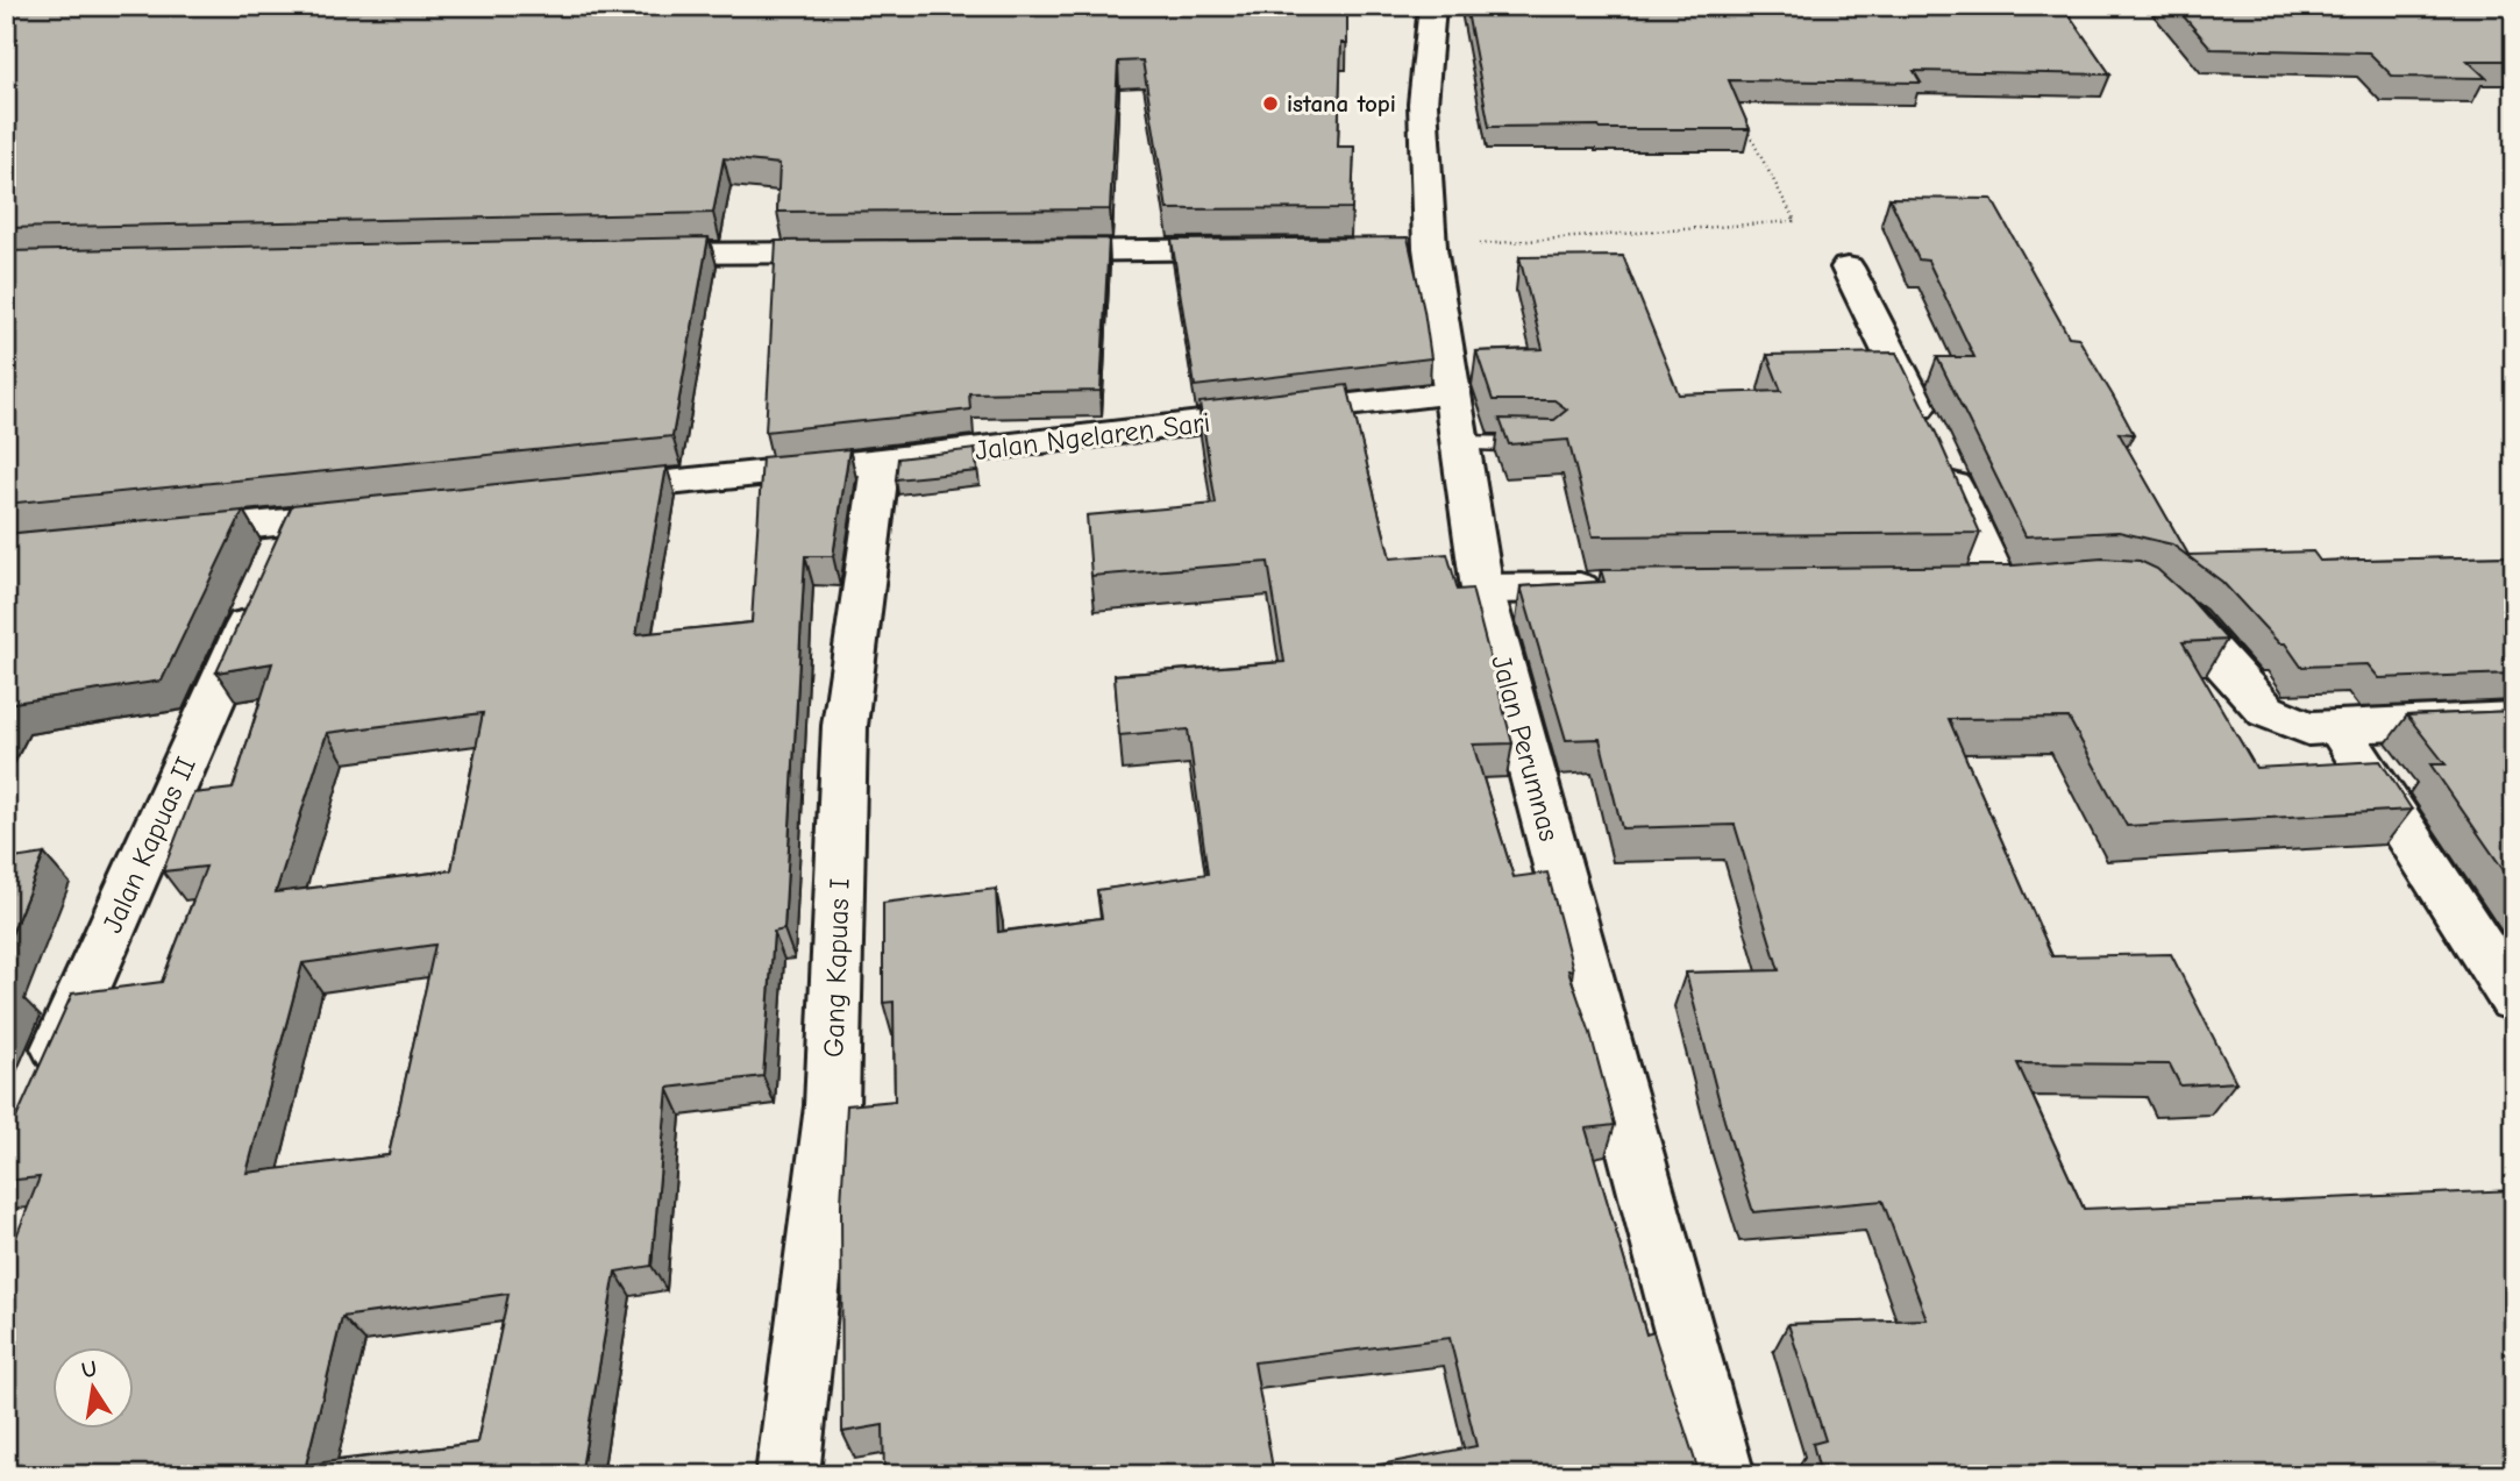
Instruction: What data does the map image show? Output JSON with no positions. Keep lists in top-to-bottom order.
{
  "streets": {
    "street": [
      "Jalan Ngelaren Sari",
      "Jalan Perumnas",
      "Jalan Kapuas II",
      "Gang Kapuas I"
    ]
  },
  "crossings": [
    ["Jalan Ngelaren Sari", "Jalan Perumnas"],
    ["Jalan Ngelaren Sari", "Gang Kapuas I"]
  ],
  "places": ["istana topi"],
  "north": "top"
}
